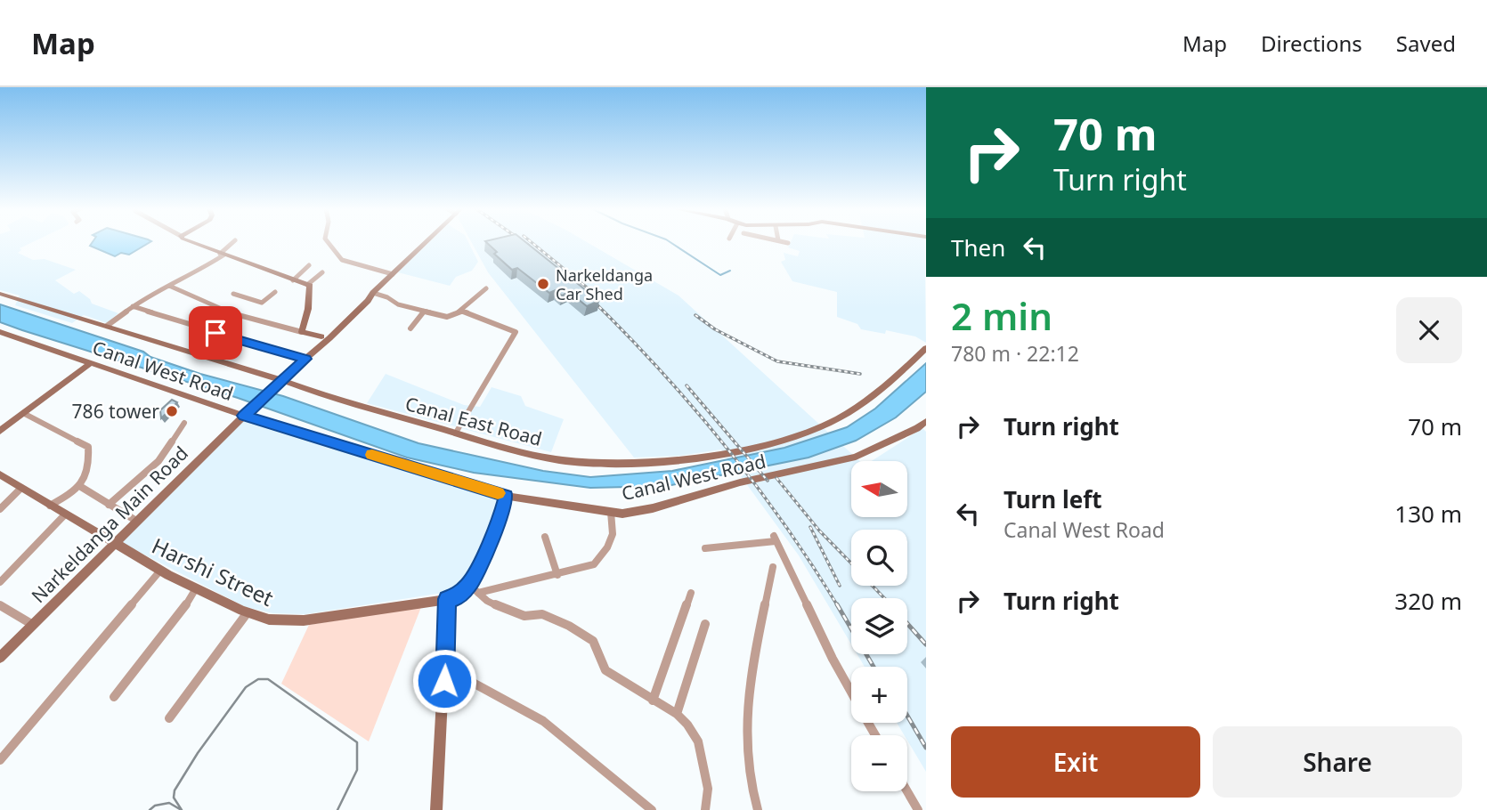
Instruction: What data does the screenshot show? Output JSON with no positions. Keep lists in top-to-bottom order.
{
  "streets": {
    "main road": [
      "Canal West Road",
      "Canal East Road",
      "Narkeldanga Main Road",
      "Harshi Street"
    ]
  },
  "crossings": [
    ["Canal West Road", "Narkeldanga Main Road"],
    ["Canal East Road", "Narkeldanga Main Road"],
    ["Narkeldanga Main Road", "Harshi Street"]
  ],
  "places": ["Narkeldanga Car Shed", "786 tower"],
  "north": "left",
  "page": {
    "header": "Map",
    "nav": ["Map", "Directions", "Saved"],
    "turn": ["70 m", "Turn right"],
    "then": "Then",
    "heading": ["2 min", "780 m · 22:12"],
    "list": [
      {
        "name": "Turn right",
        "value": "70 m"
      },
      {
        "name": "Turn left",
        "note": "Canal West Road",
        "value": "130 m"
      },
      {
        "name": "Turn right",
        "value": "320 m"
      }
    ],
    "map_buttons": ["+", "−"],
    "buttons": ["Exit", "Share"]
  }
}
